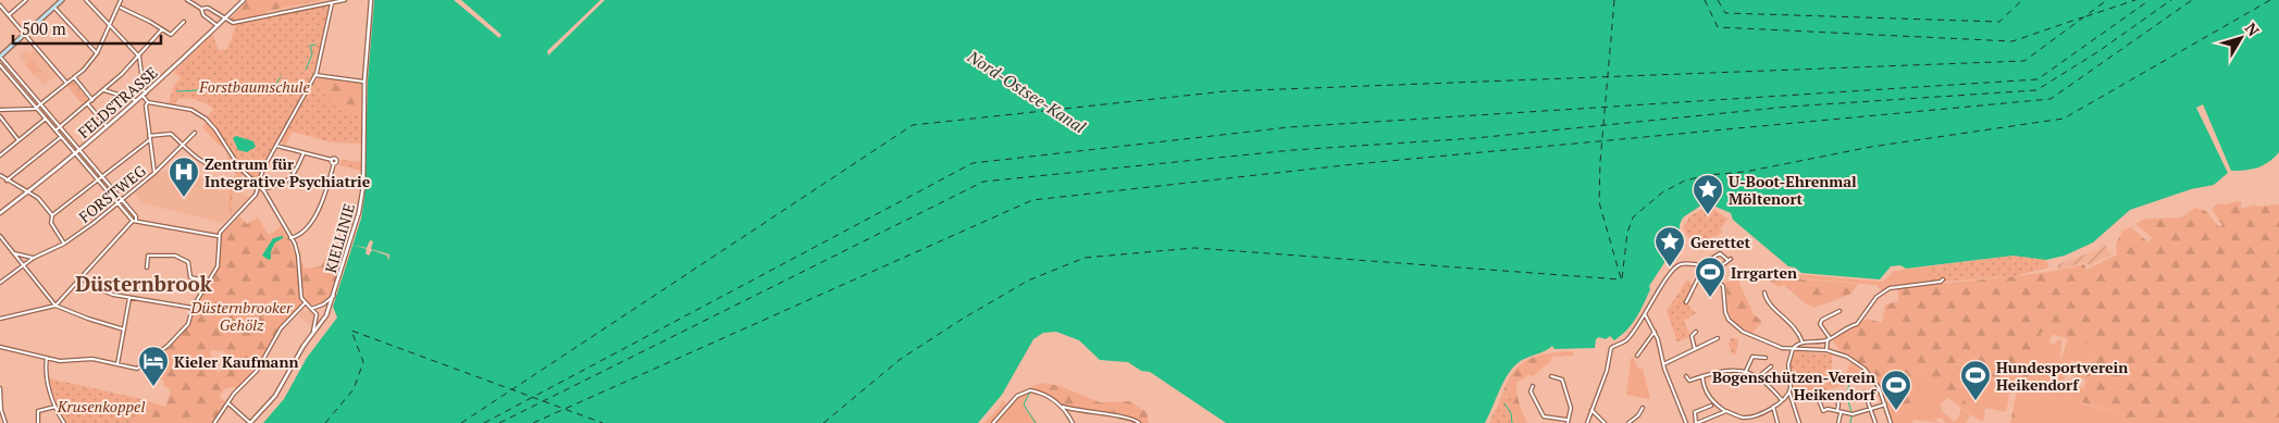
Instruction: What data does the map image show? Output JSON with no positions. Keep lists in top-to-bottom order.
{
  "streets": {
    "street": ["FELDSTRASSE", "FORSTWEG", "KIELLINIE"]
  },
  "districts": ["Düsternbrook"],
  "water": ["Nord-Ostsee-Kanal"],
  "parks": ["Forstbaumschule", "Düsternbrooker Gehölz", "Krusenkoppel"],
  "places": {
    "hospital": ["Zentrum für Integrative Psychiatrie"],
    "place": ["U-Boot-Ehrenmal Möltenort", "Gerettet"],
    "sports": ["Irrgarten", "Hundesportverein Heikendorf", "Bogenschützen-Verein Heikendorf"],
    "hotel": ["Kieler Kaufmann"]
  },
  "scale_bar": "500 m",
  "north": "top right"
}
